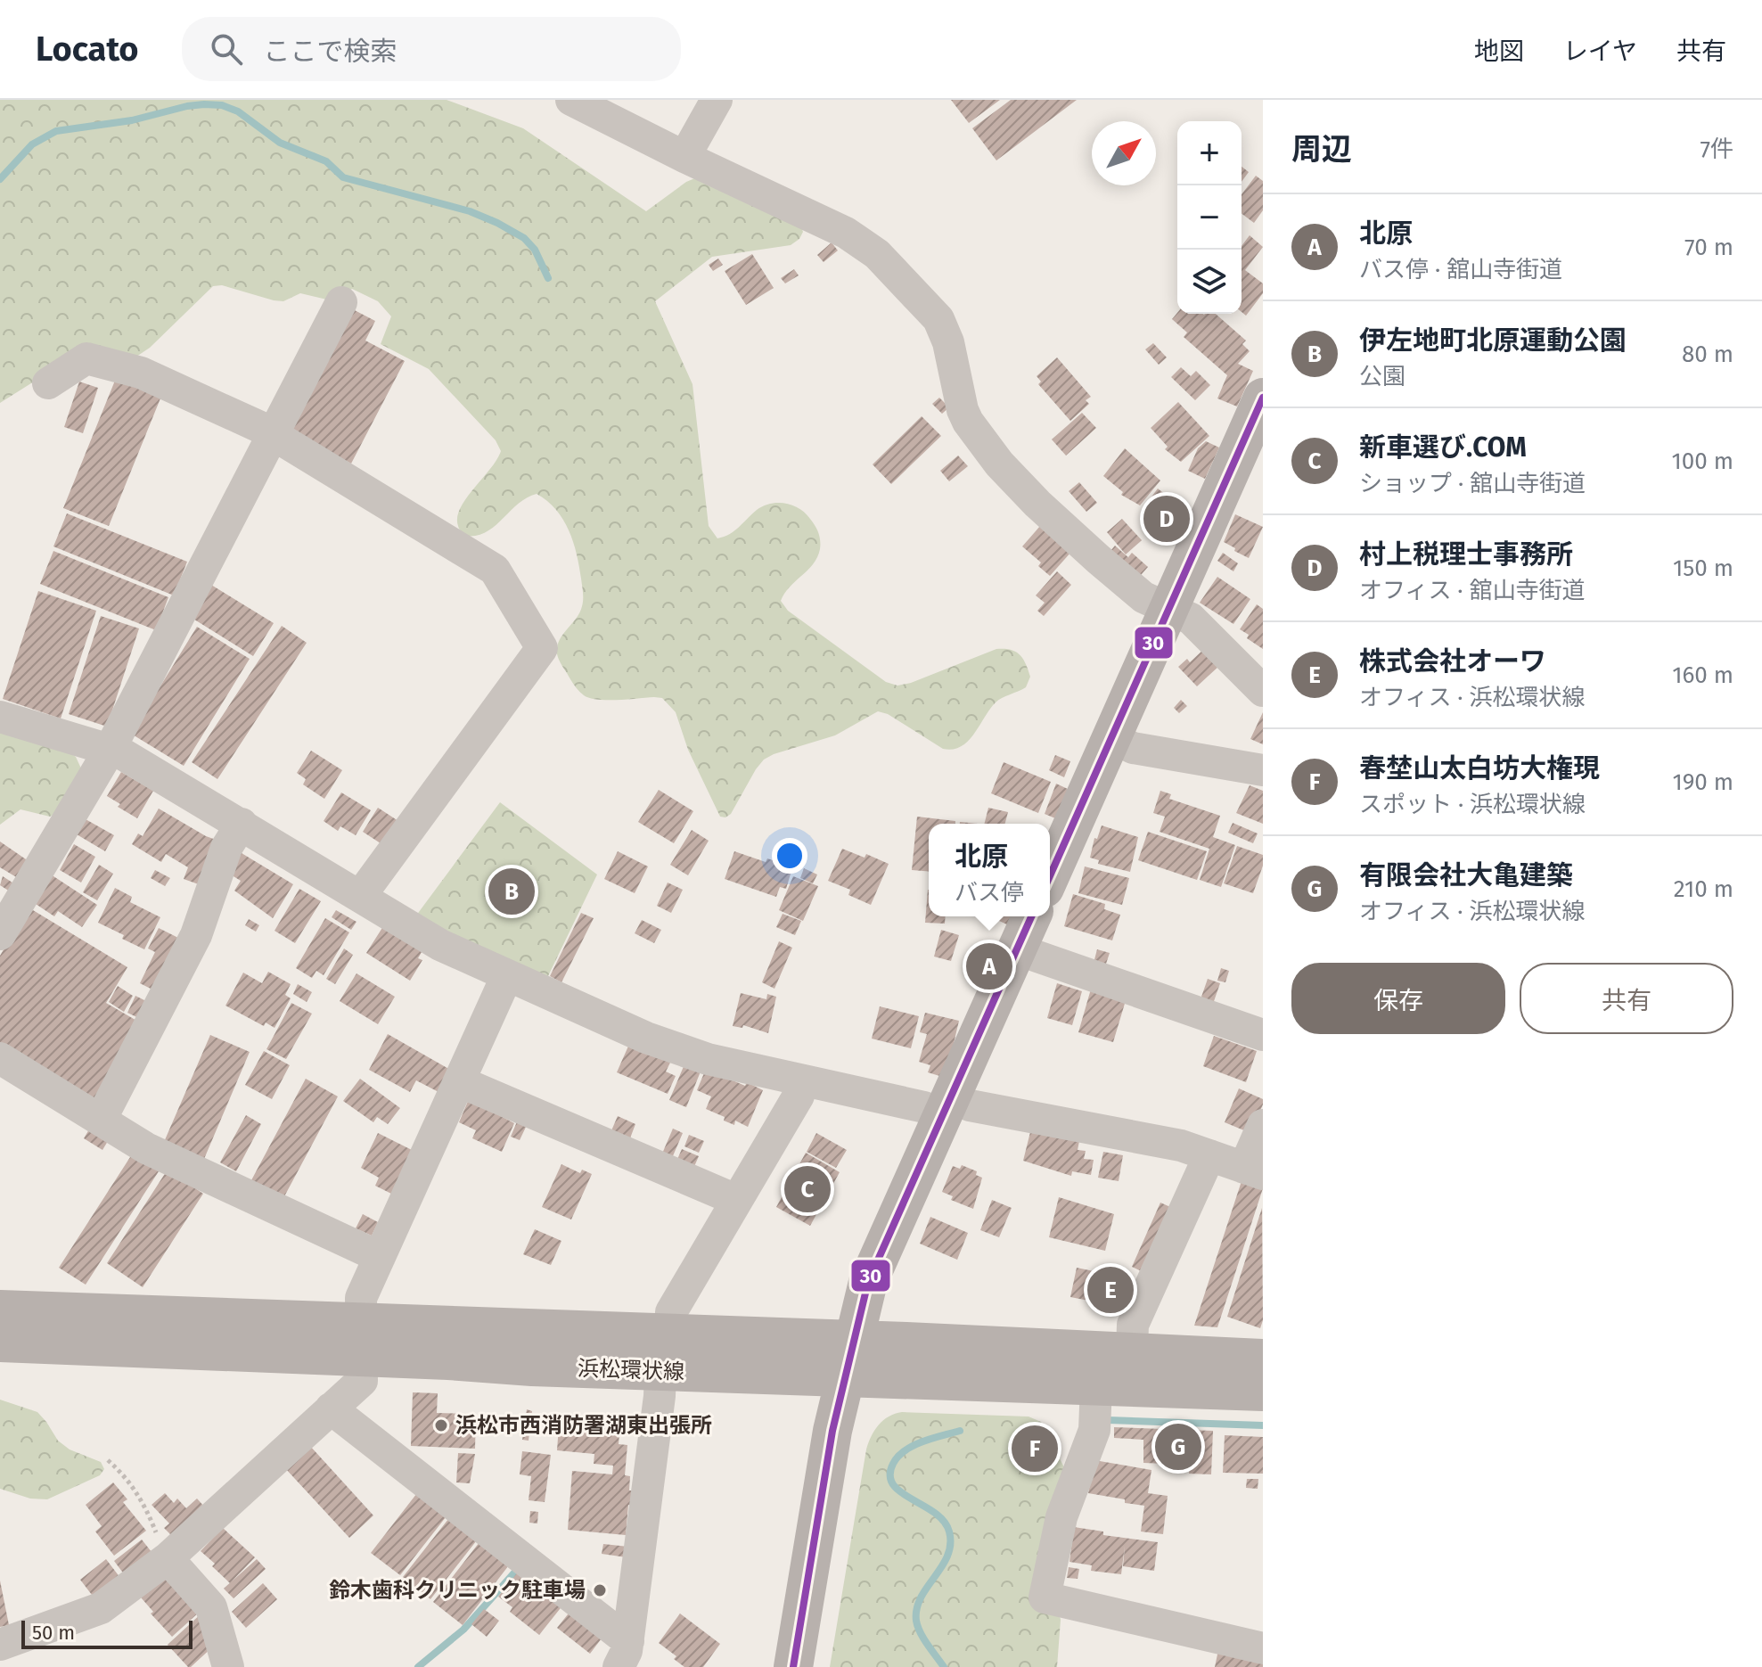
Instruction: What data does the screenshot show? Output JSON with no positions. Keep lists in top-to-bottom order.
{
  "streets": {
    "main road": ["浜松環状線"]
  },
  "places": ["浜松市西消防署湖東出張所", "鈴木歯科クリニック駐車場"],
  "lines": ["transit line 30"],
  "scale_bar": "50 m",
  "north": "top right",
  "page": {
    "header": "Locato",
    "search": "ここで検索",
    "nav": ["地図", "レイヤ", "共有"],
    "heading": ["周辺", "7件"],
    "map_buttons": ["+", "−"],
    "list": [
      {
        "mark": "A",
        "name": "北原",
        "note": "バス停 · 舘山寺街道",
        "value": "70 m"
      },
      {
        "mark": "B",
        "name": "伊左地町北原運動公園",
        "note": "公園",
        "value": "80 m"
      },
      {
        "mark": "C",
        "name": "新車選び.COM",
        "note": "ショップ · 舘山寺街道",
        "value": "100 m"
      },
      {
        "mark": "D",
        "name": "村上税理士事務所",
        "note": "オフィス · 舘山寺街道",
        "value": "150 m"
      },
      {
        "mark": "E",
        "name": "株式会社オーワ",
        "note": "オフィス · 浜松環状線",
        "value": "160 m"
      },
      {
        "mark": "F",
        "name": "春埜山太白坊大権現",
        "note": "スポット · 浜松環状線",
        "value": "190 m"
      },
      {
        "mark": "G",
        "name": "有限会社大亀建築",
        "note": "オフィス · 浜松環状線",
        "value": "210 m"
      }
    ],
    "pins": [
      "D",
      "B",
      "A",
      "C",
      "E",
      "G",
      "F"
    ],
    "popup": ["北原", "バス停"],
    "buttons": ["保存", "共有"],
    "scale": "50 m"
  }
}
